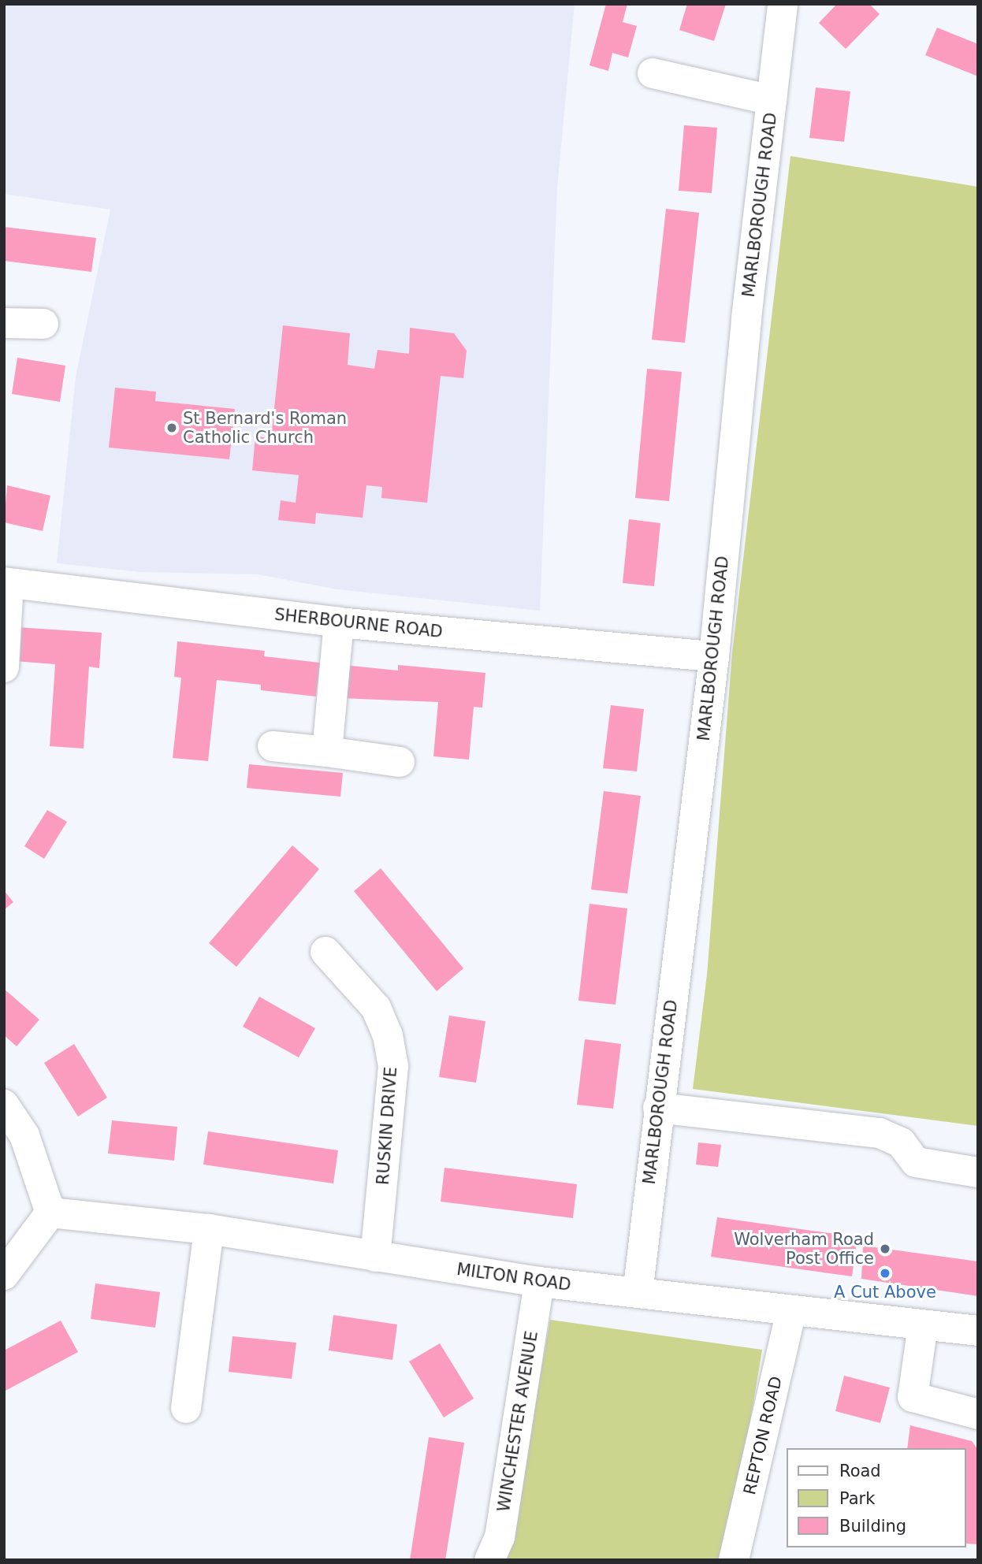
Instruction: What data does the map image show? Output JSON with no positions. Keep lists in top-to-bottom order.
{
  "streets": {
    "street": [
      "MARLBOROUGH ROAD",
      "SHERBOURNE ROAD",
      "RUSKIN DRIVE",
      "MILTON ROAD",
      "WINCHESTER AVENUE",
      "REPTON ROAD"
    ]
  },
  "crossings": [
    ["MARLBOROUGH ROAD", "SHERBOURNE ROAD"],
    ["MARLBOROUGH ROAD", "MILTON ROAD"],
    ["RUSKIN DRIVE", "MILTON ROAD"],
    ["MILTON ROAD", "WINCHESTER AVENUE"],
    ["MILTON ROAD", "REPTON ROAD"]
  ],
  "places": ["St Bernard's Roman Catholic Church", "Wolverham Road Post Office", "A Cut Above"],
  "legend": ["Road", "Park", "Building"]
}
